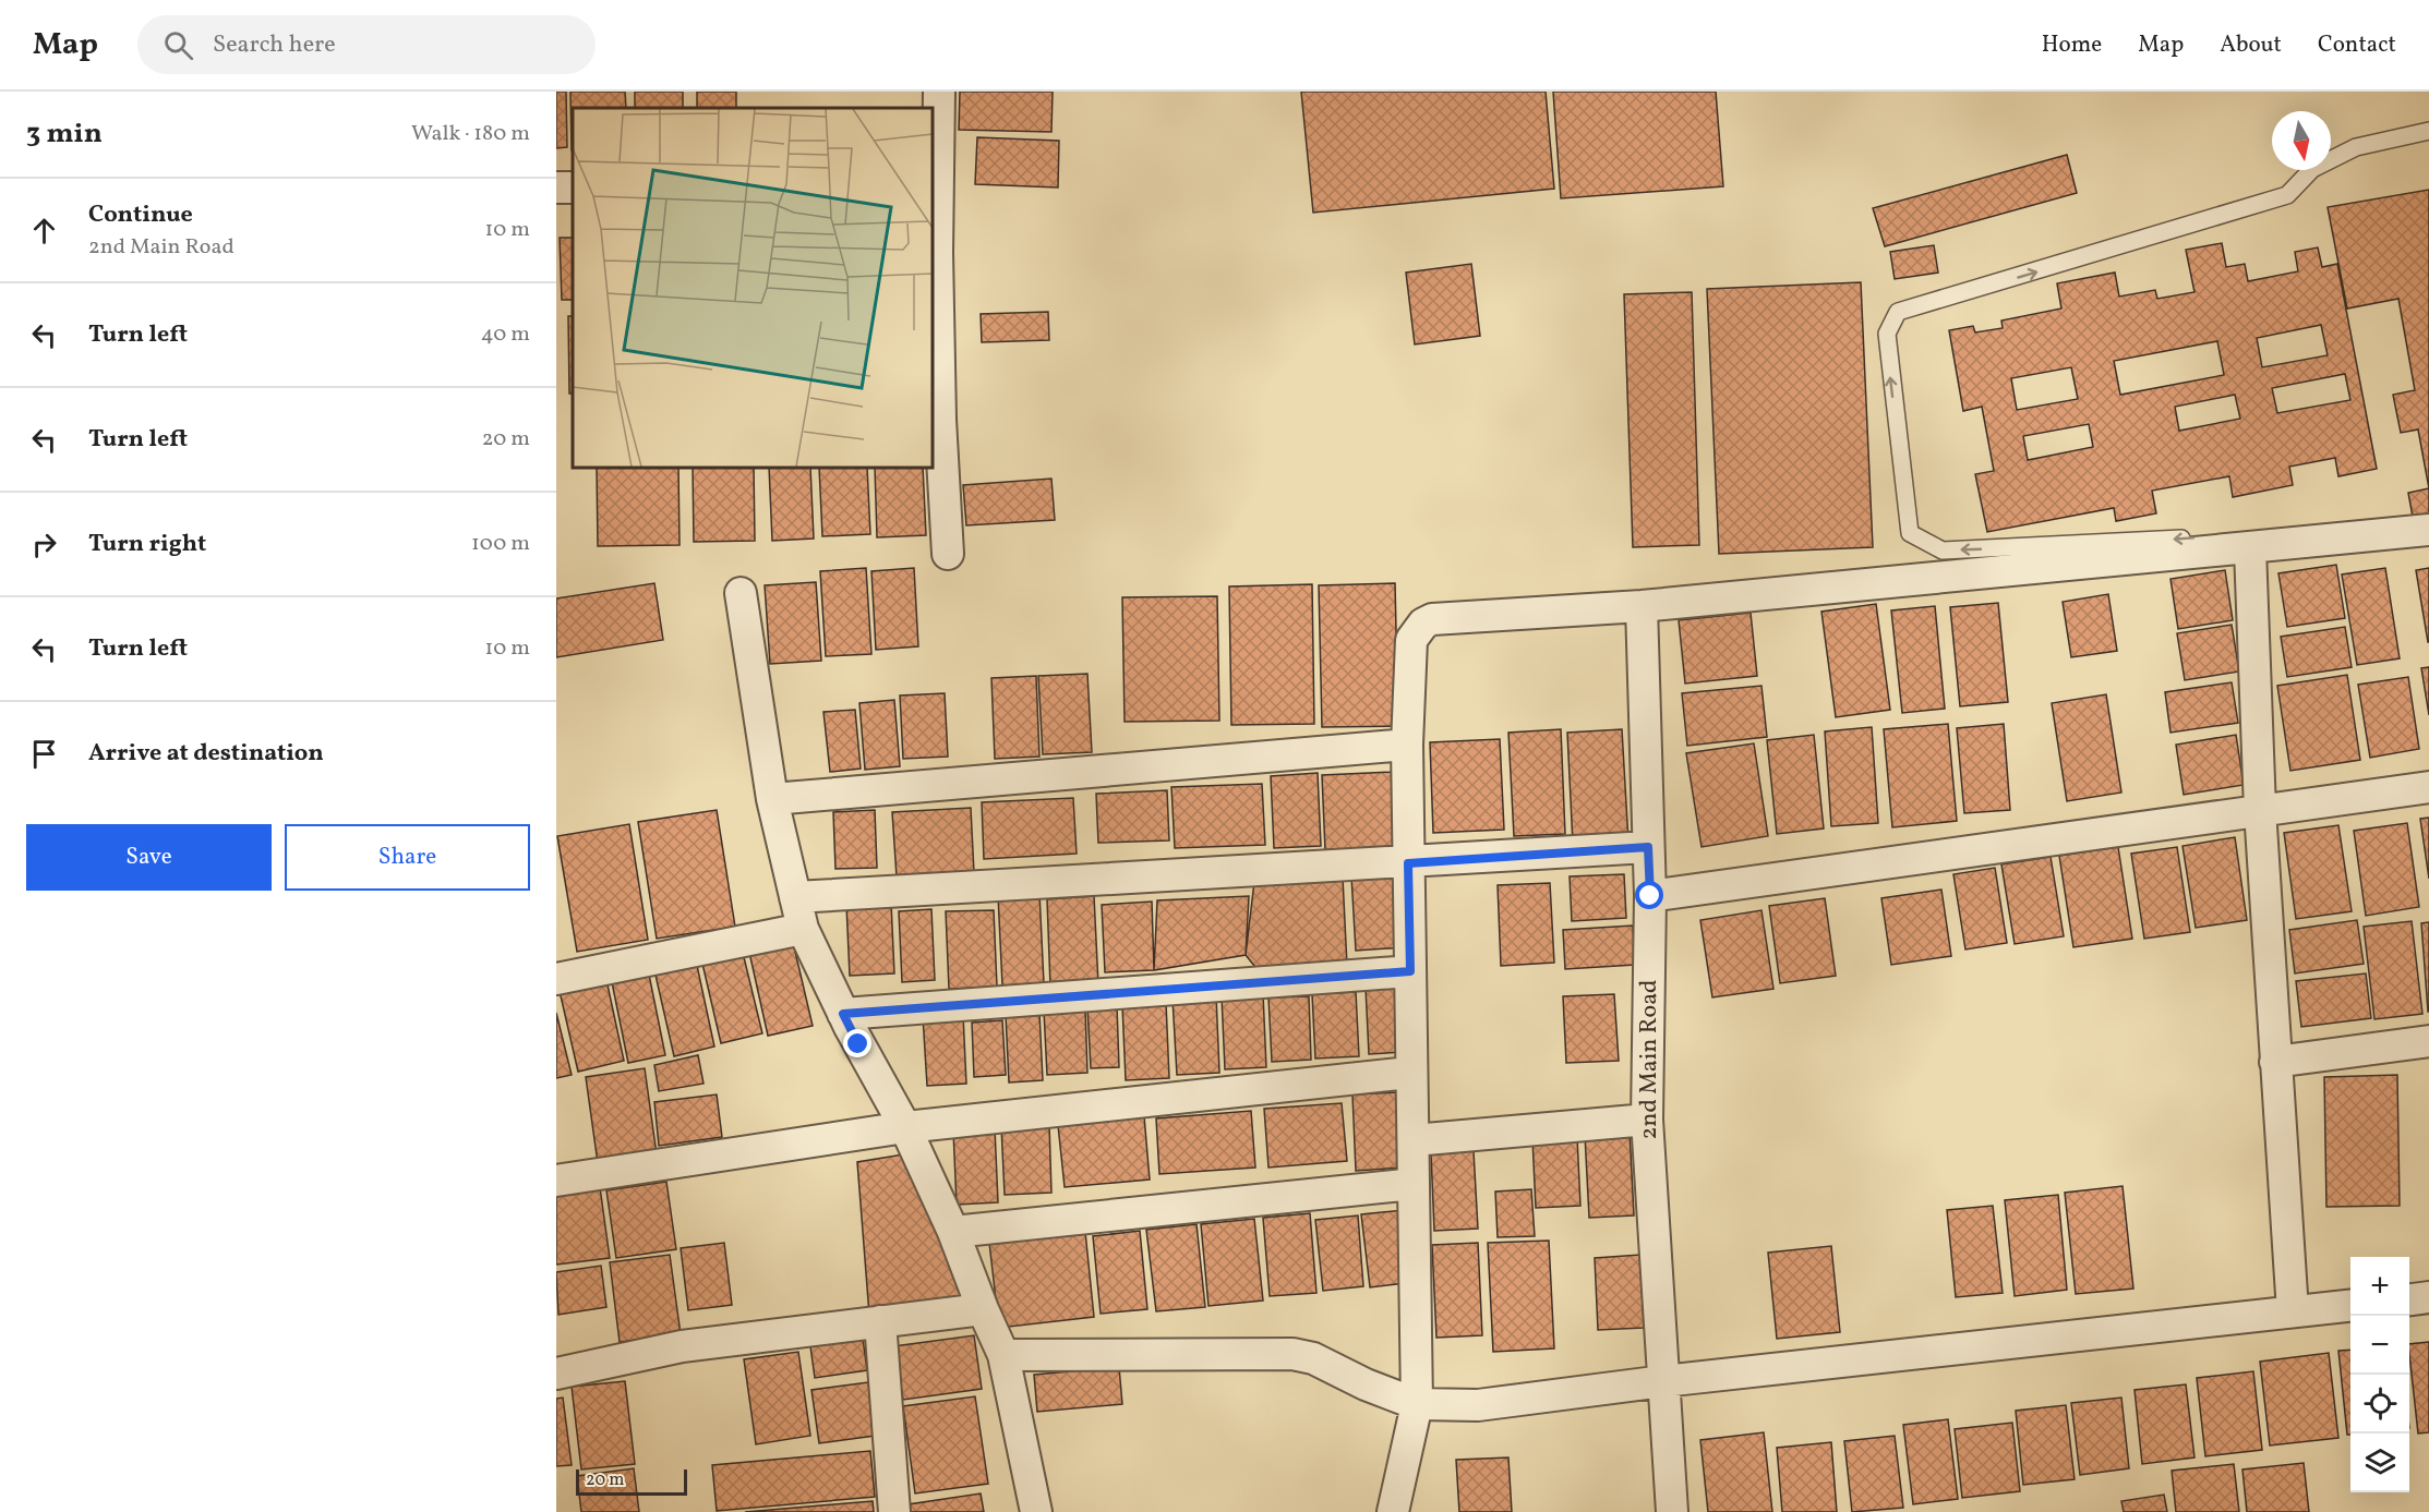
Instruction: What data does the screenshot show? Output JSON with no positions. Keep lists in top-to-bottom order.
{
  "streets": {
    "street": ["2nd Main Road"]
  },
  "scale_bar": "20 m",
  "north": "bottom",
  "page": {
    "header": "Map",
    "search": "Search here",
    "nav": [
      "Home",
      "Map",
      "About",
      "Contact"
    ],
    "heading": ["3 min", "Walk · 180 m"],
    "list": [
      ["Continue", "2nd Main Road", "10 m"],
      ["Turn left", "40 m"],
      ["Turn left", "20 m"],
      ["Turn right", "100 m"],
      ["Turn left", "10 m"],
      "Arrive at destination"
    ],
    "buttons": ["Save", "Share"],
    "map_buttons": ["+", "−"],
    "scale": "20 m"
  }
}
